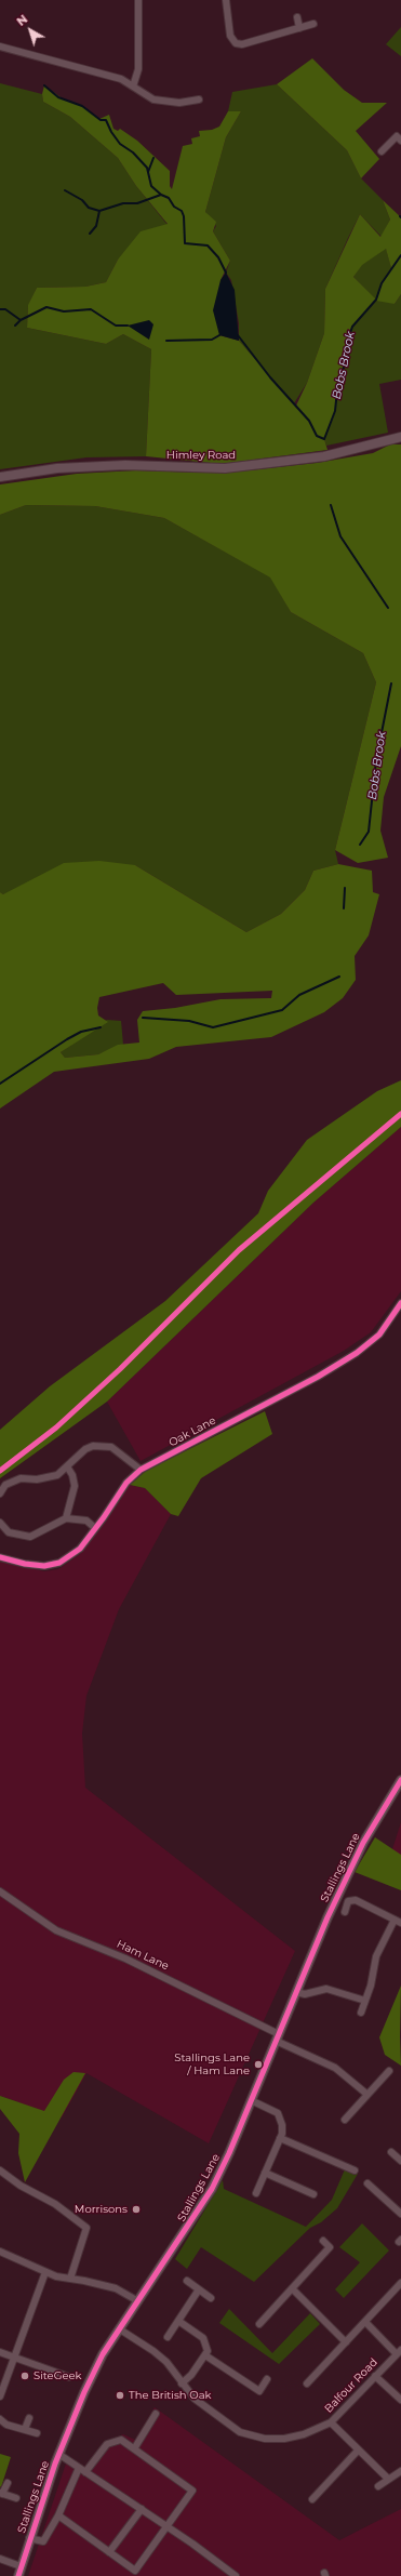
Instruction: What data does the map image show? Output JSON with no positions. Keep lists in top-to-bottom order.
{
  "streets": {
    "main road": ["Himley Road", "Stallings Lane"],
    "street": ["Oak Lane", "Ham Lane", "Balfour Road"]
  },
  "crossings": [
    ["Stallings Lane", "Ham Lane"],
    ["Stallings Lane", "Balfour Road"]
  ],
  "water": ["Bobs Brook"],
  "places": [
    "Stallings Lane / Ham Lane",
    "Morrisons",
    "SiteGeek",
    "The British Oak"
  ],
  "north": "top left"
}
